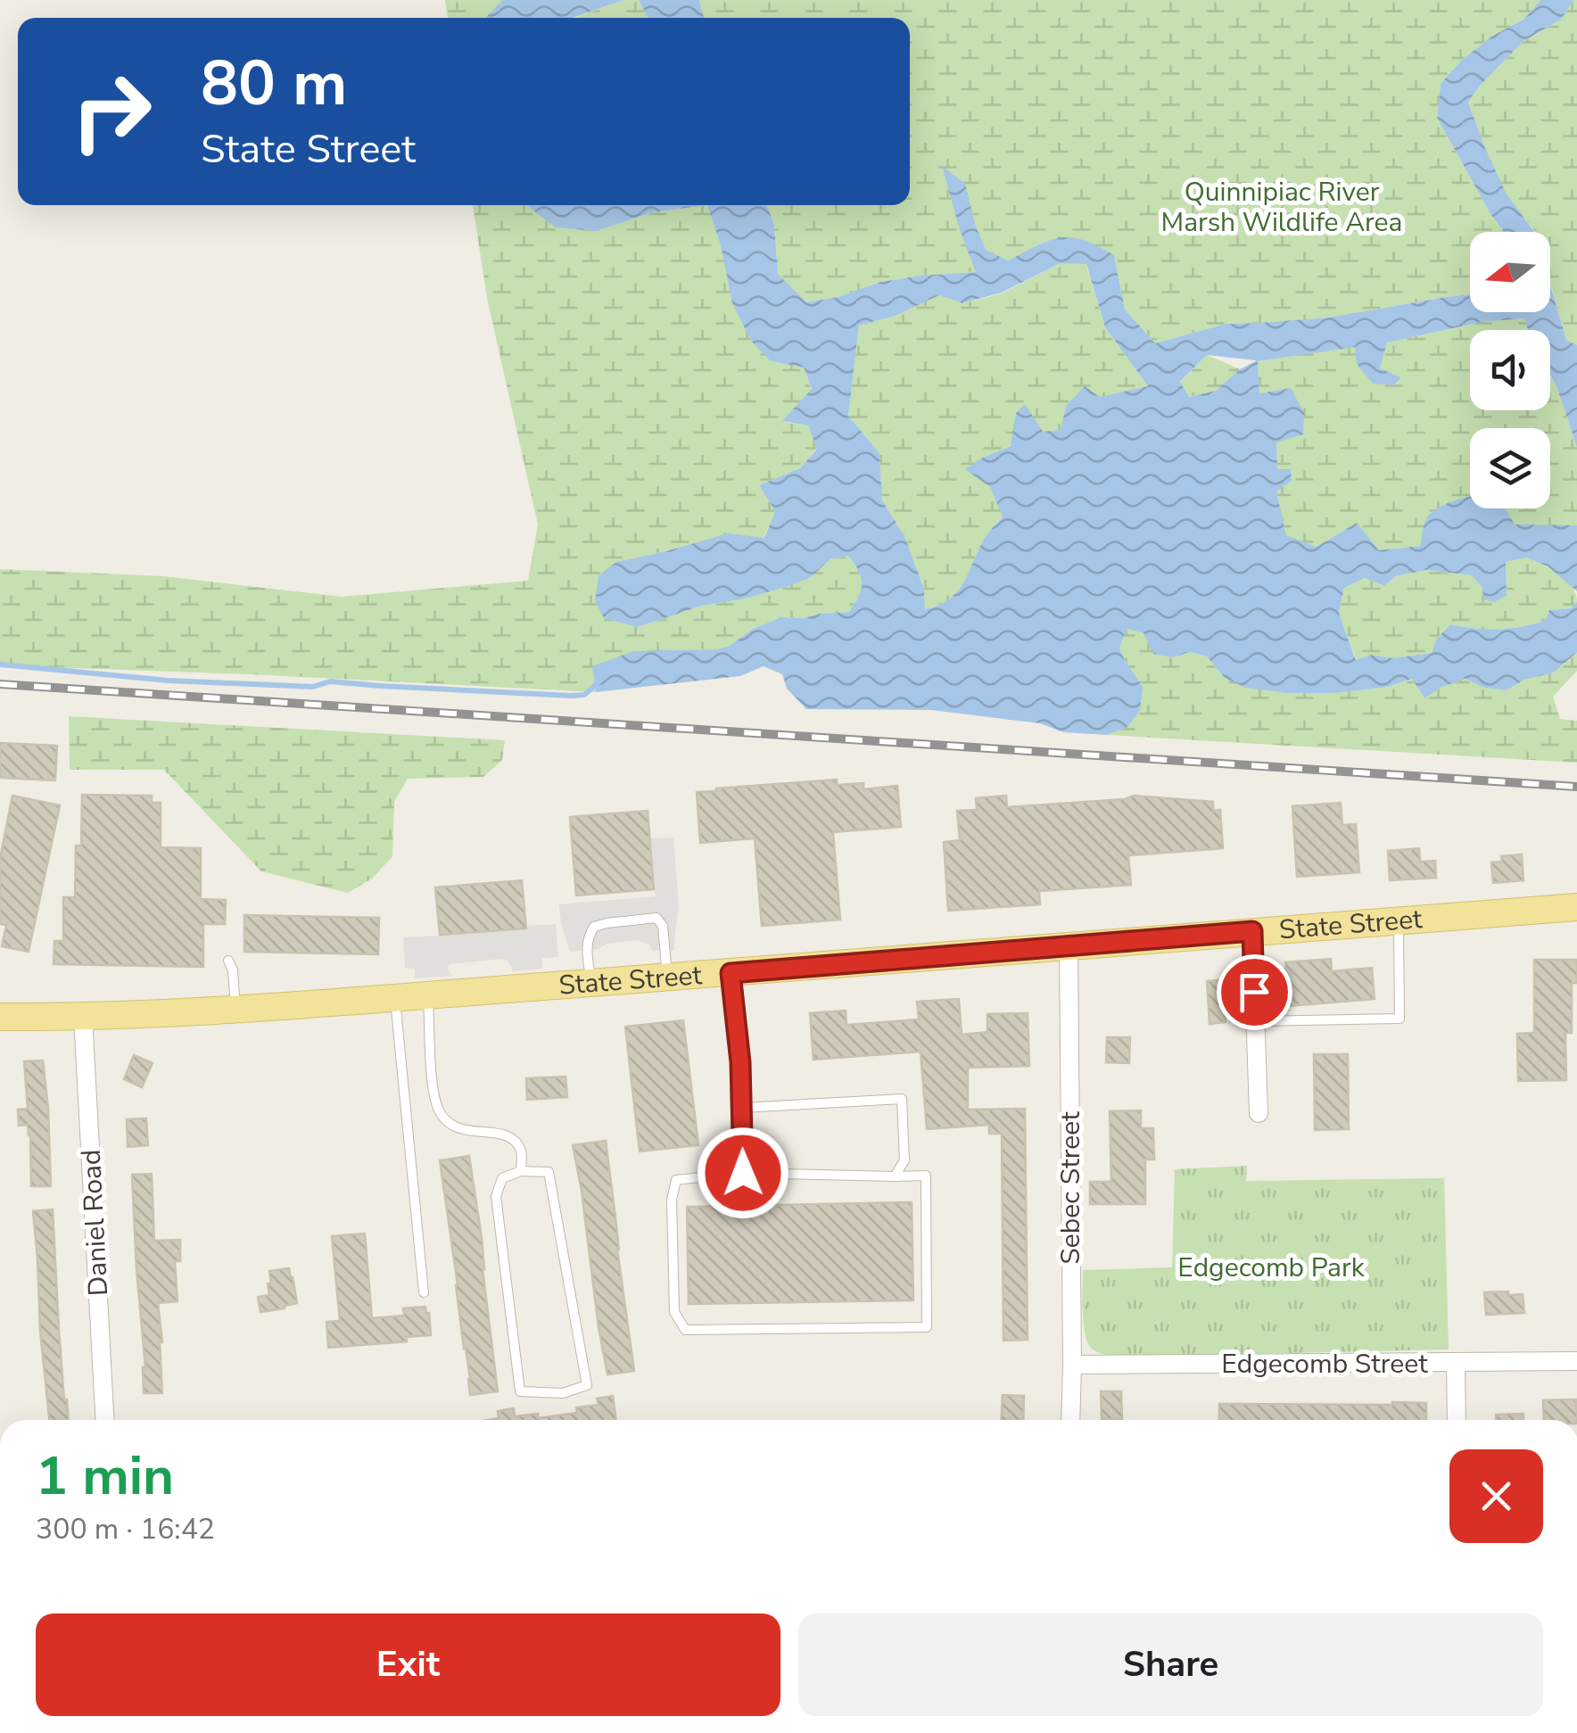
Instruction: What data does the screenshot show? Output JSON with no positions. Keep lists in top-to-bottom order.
{
  "streets": {
    "main road": ["State Street"],
    "street": ["Sebec Street", "Daniel Road", "Edgecomb Street"]
  },
  "crossings": [
    ["State Street", "Sebec Street"],
    ["State Street", "Daniel Road"],
    ["Sebec Street", "Edgecomb Street"]
  ],
  "parks": ["Quinnipiac River Marsh Wildlife Area", "Edgecomb Park"],
  "north": "left",
  "page": {
    "turn": ["80 m", "State Street"],
    "heading": ["1 min", "300 m · 16:42"],
    "buttons": ["Exit", "Share"]
  }
}
